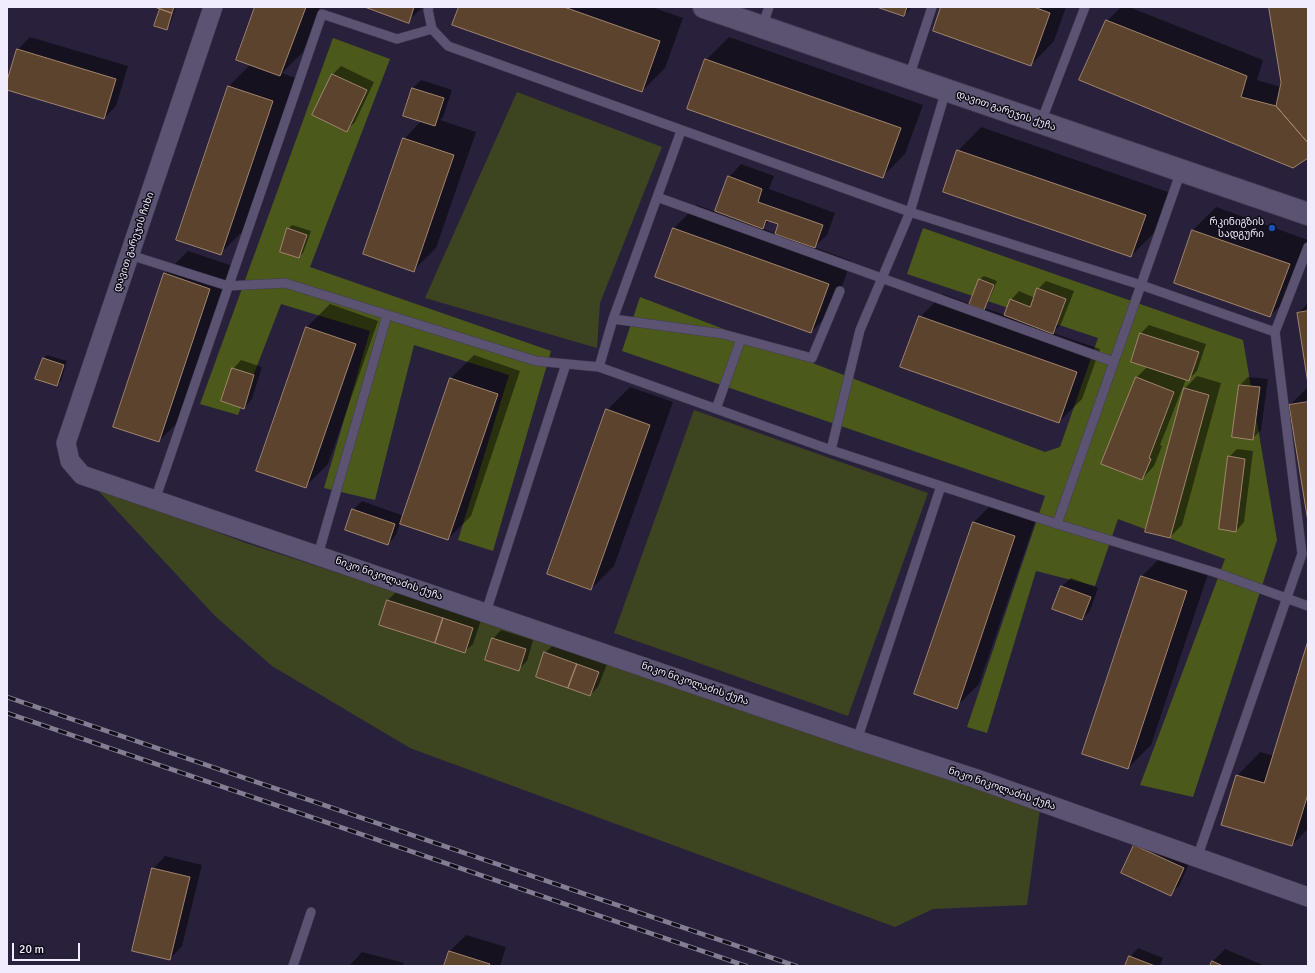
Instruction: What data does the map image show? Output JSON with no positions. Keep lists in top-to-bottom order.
{
  "streets": {
    "main road": ["დავით გარეჯის ქუჩა"],
    "street": ["დავით გარეჯის ჩიხი", "ნიკო ნიკოლაძის ქუჩა"]
  },
  "crossings": [
    ["დავით გარეჯის ჩიხი", "ნიკო ნიკოლაძის ქუჩა"]
  ],
  "places": ["რკინიგზის სადგური"],
  "scale_bar": "20 m"
}
